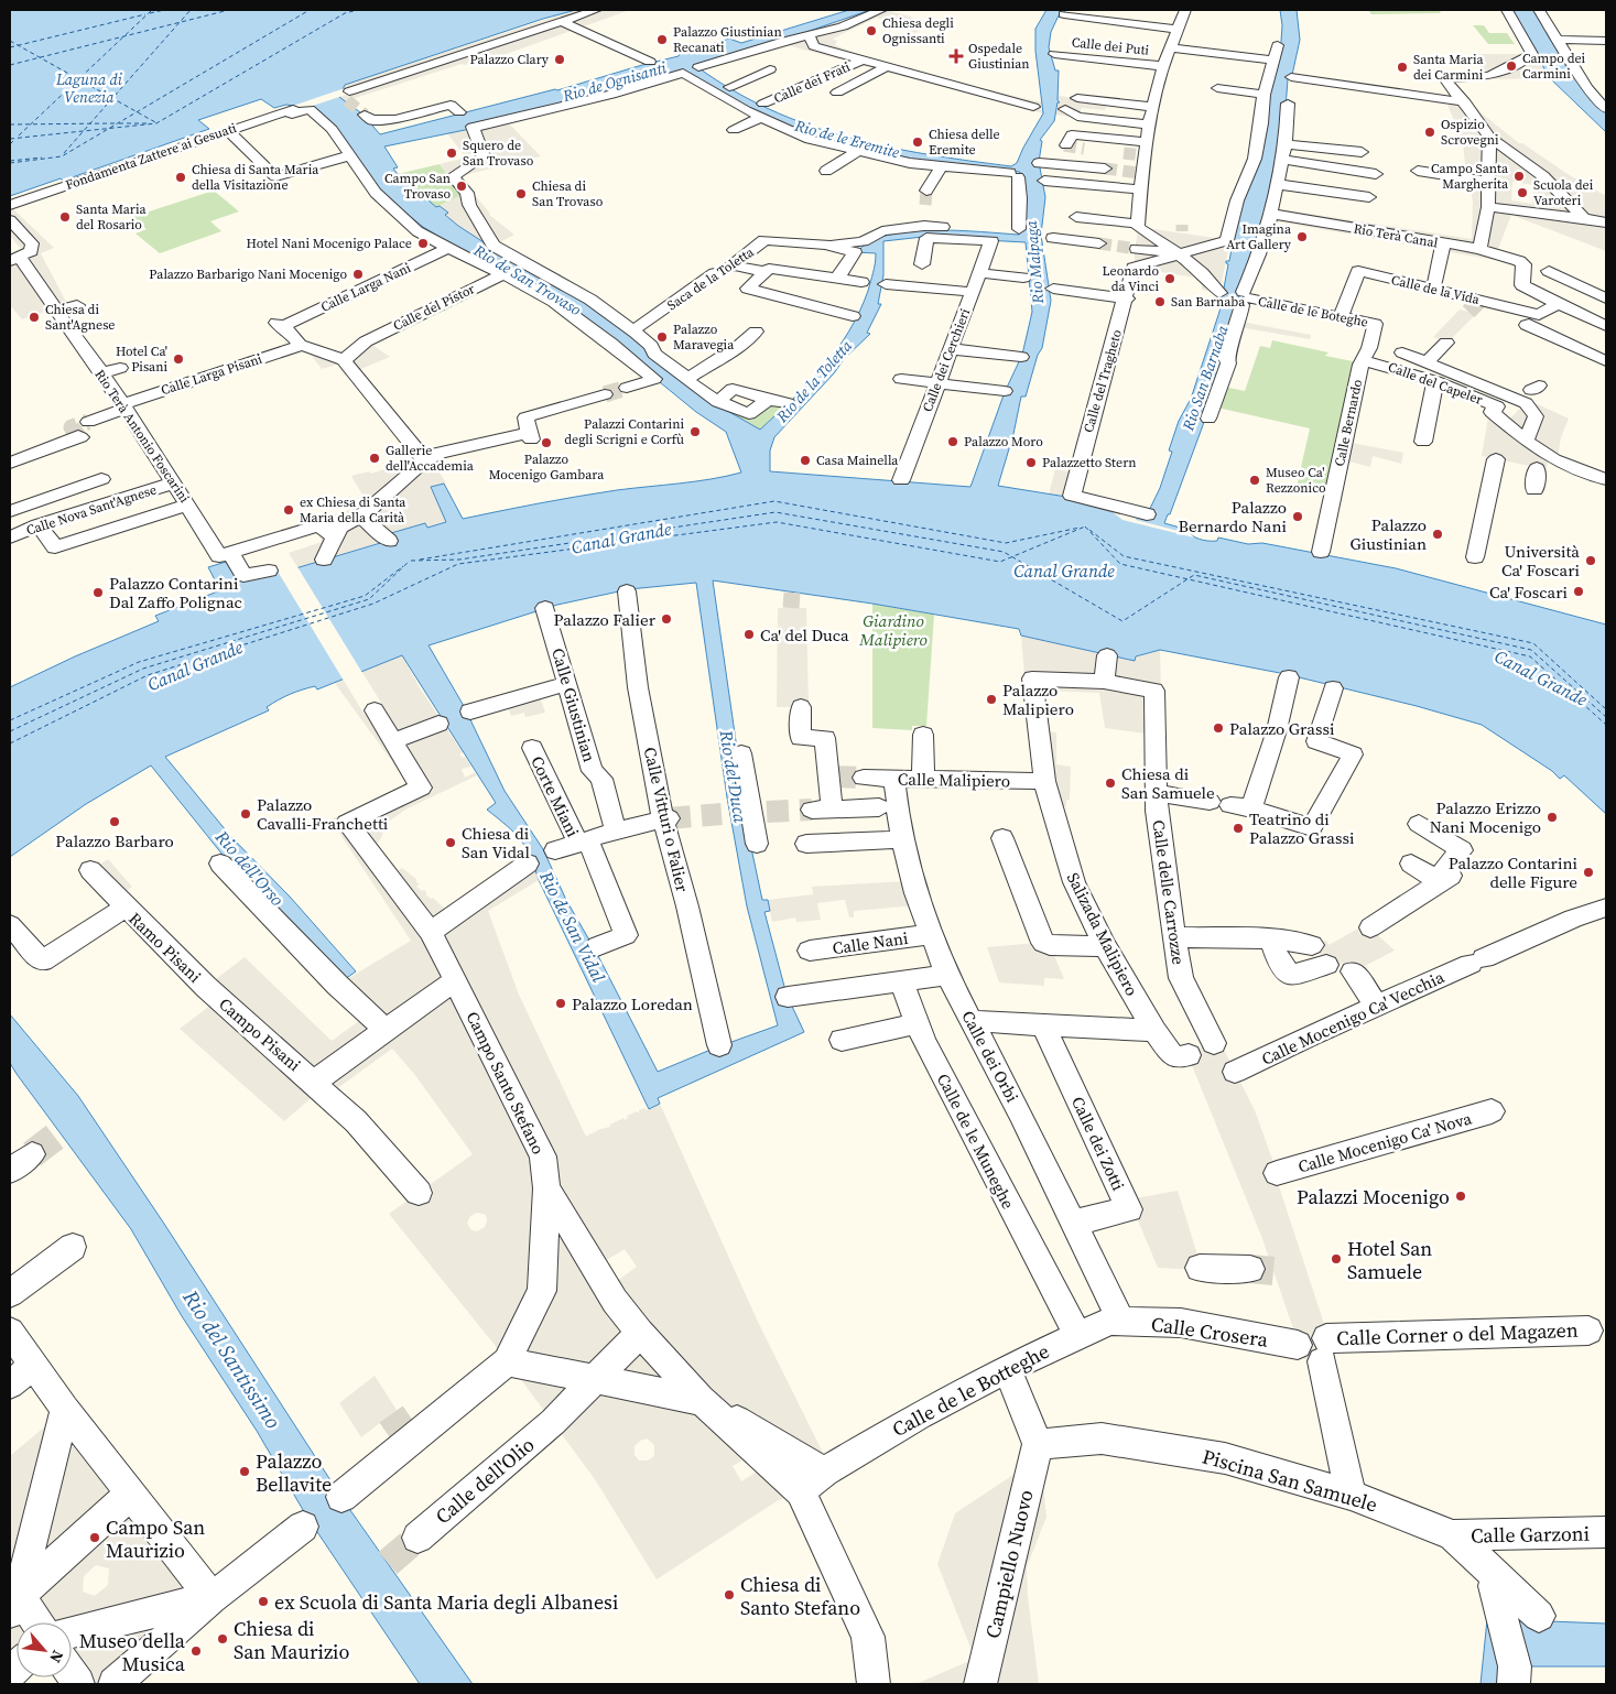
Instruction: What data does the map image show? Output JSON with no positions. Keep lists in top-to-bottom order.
{
  "streets": {
    "street": [
      "Calle dei Puti",
      "Calle dei Frati",
      "Fondamenta Zattere ai Gesuati",
      "Rio Terà Canal",
      "Saca de la Toletta",
      "Calle Larga Nani",
      "Calle de la Vida",
      "Calle del Pistor",
      "Calle de le Boteghe",
      "Calle dei Cerchieri",
      "Calle Larga Pisani",
      "Calle del Tragheto",
      "Calle del Capeler",
      "Calle Bernardo",
      "Rio Terà Antonio Foscarini",
      "Calle Nova Sant'Agnese",
      "Calle Giustinian",
      "Calle Malipiero",
      "Corte Miani",
      "Calle Vitturi o Falier",
      "Calle delle Carrozze",
      "Salizada Malipiero",
      "Calle Nani",
      "Calle Mocenigo Ca' Vecchia",
      "Campo Pisani",
      "Calle dei Orbi",
      "Campo Santo Stefano",
      "Calle de le Muneghe",
      "Calle Mocenigo Ca' Nova",
      "Calle dei Zotti",
      "Calle Crosera",
      "Calle Corner o del Magazen",
      "Calle de le Botteghe",
      "Calle dell'Olio",
      "Piscina San Samuele",
      "Calle Garzoni",
      "Campiello Nuovo"
    ]
  },
  "crossings": [
    ["Fondamenta Zattere ai Gesuati", "Calle Larga Nani"],
    ["Fondamenta Zattere ai Gesuati", "Calle del Pistor"],
    ["Rio Terà Canal", "Calle de la Vida"],
    ["Calle Larga Nani", "Calle Larga Pisani"],
    ["Calle de la Vida", "Calle de le Boteghe"],
    ["Calle de le Boteghe", "Calle Bernardo"],
    ["Calle Larga Pisani", "Rio Terà Antonio Foscarini"],
    ["Calle del Capeler", "Calle Bernardo"],
    ["Rio Terà Antonio Foscarini", "Calle Nova Sant'Agnese"],
    ["Calle Malipiero", "Salizada Malipiero"],
    ["Calle Malipiero", "Calle dei Orbi"],
    ["Calle delle Carrozze", "Salizada Malipiero"],
    ["Calle Nani", "Calle dei Orbi"],
    ["Calle dei Orbi", "Calle dei Zotti"],
    ["Calle dei Orbi", "Calle Crosera"],
    ["Calle dei Orbi", "Calle de le Botteghe"],
    ["Campo Santo Stefano", "Calle de le Botteghe"],
    ["Campo Santo Stefano", "Calle dell'Olio"],
    ["Calle de le Muneghe", "Calle de le Botteghe"],
    ["Calle Crosera", "Calle de le Botteghe"],
    ["Calle Corner o del Magazen", "Piscina San Samuele"],
    ["Piscina San Samuele", "Calle Garzoni"],
    ["Piscina San Samuele", "Campiello Nuovo"]
  ],
  "water": [
    "Laguna di Venezia",
    "Rio de Ognisanti",
    "Rio de le Eremite",
    "Rio Malpaga",
    "Rio de San Trovaso",
    "Rio San Barnaba",
    "Rio de la Toletta",
    "Canal Grande",
    "Rio del Duca",
    "Rio dell'Orso",
    "Rio de San Vidal",
    "Rio del Santissimo"
  ],
  "parks": ["Giardino Malipiero"],
  "places": {
    "other": [
      "Chiesa degli Ognissanti",
      "Palazzo Giustinian Recanati",
      "Palazzo Clary",
      "Campo dei Carmini",
      "Santa Maria dei Carmini",
      "Ospizio Scrovegni",
      "Chiesa delle Eremite",
      "Squero de San Trovaso",
      "Campo Santa Margherita",
      "Chiesa di Santa Maria della Visitazione",
      "Campo San Trovaso",
      "Scuola dei Varoteri",
      "Chiesa di San Trovaso",
      "Santa Maria del Rosario",
      "Imagina Art Gallery",
      "Hotel Nani Mocenigo Palace",
      "Palazzo Barbarigo Nani Mocenigo",
      "Leonardo da Vinci",
      "San Barnaba",
      "Chiesa di Sant'Agnese",
      "Palazzo Maravegia",
      "Hotel Ca' Pisani",
      "Palazzi Contarini degli Scrigni e Corfù",
      "Palazzo Moro",
      "Palazzo Mocenigo Gambara",
      "Gallerie dell'Accademia",
      "Casa Mainella",
      "Palazzetto Stern",
      "Museo Ca' Rezzonico",
      "ex Chiesa di Santa Maria della Carità",
      "Palazzo Bernardo Nani",
      "Palazzo Giustinian",
      "Università Ca' Foscari",
      "Ca' Foscari",
      "Palazzo Contarini Dal Zaffo Polignac",
      "Palazzo Falier",
      "Ca' del Duca",
      "Palazzo Malipiero",
      "Palazzo Grassi",
      "Chiesa di San Samuele",
      "Palazzo Cavalli-Franchetti",
      "Palazzo Erizzo Nani Mocenigo",
      "Palazzo Barbaro",
      "Teatrino di Palazzo Grassi",
      "Chiesa di San Vidal",
      "Palazzo Contarini delle Figure",
      "Palazzo Loredan",
      "Palazzi Mocenigo",
      "Hotel San Samuele",
      "Palazzo Bellavite",
      "Campo San Maurizio",
      "Chiesa di Santo Stefano",
      "ex Scuola di Santa Maria degli Albanesi",
      "Chiesa di San Maurizio",
      "Museo della Musica"
    ],
    "health": ["Ospedale Giustinian"]
  },
  "north": "bottom right"
}
